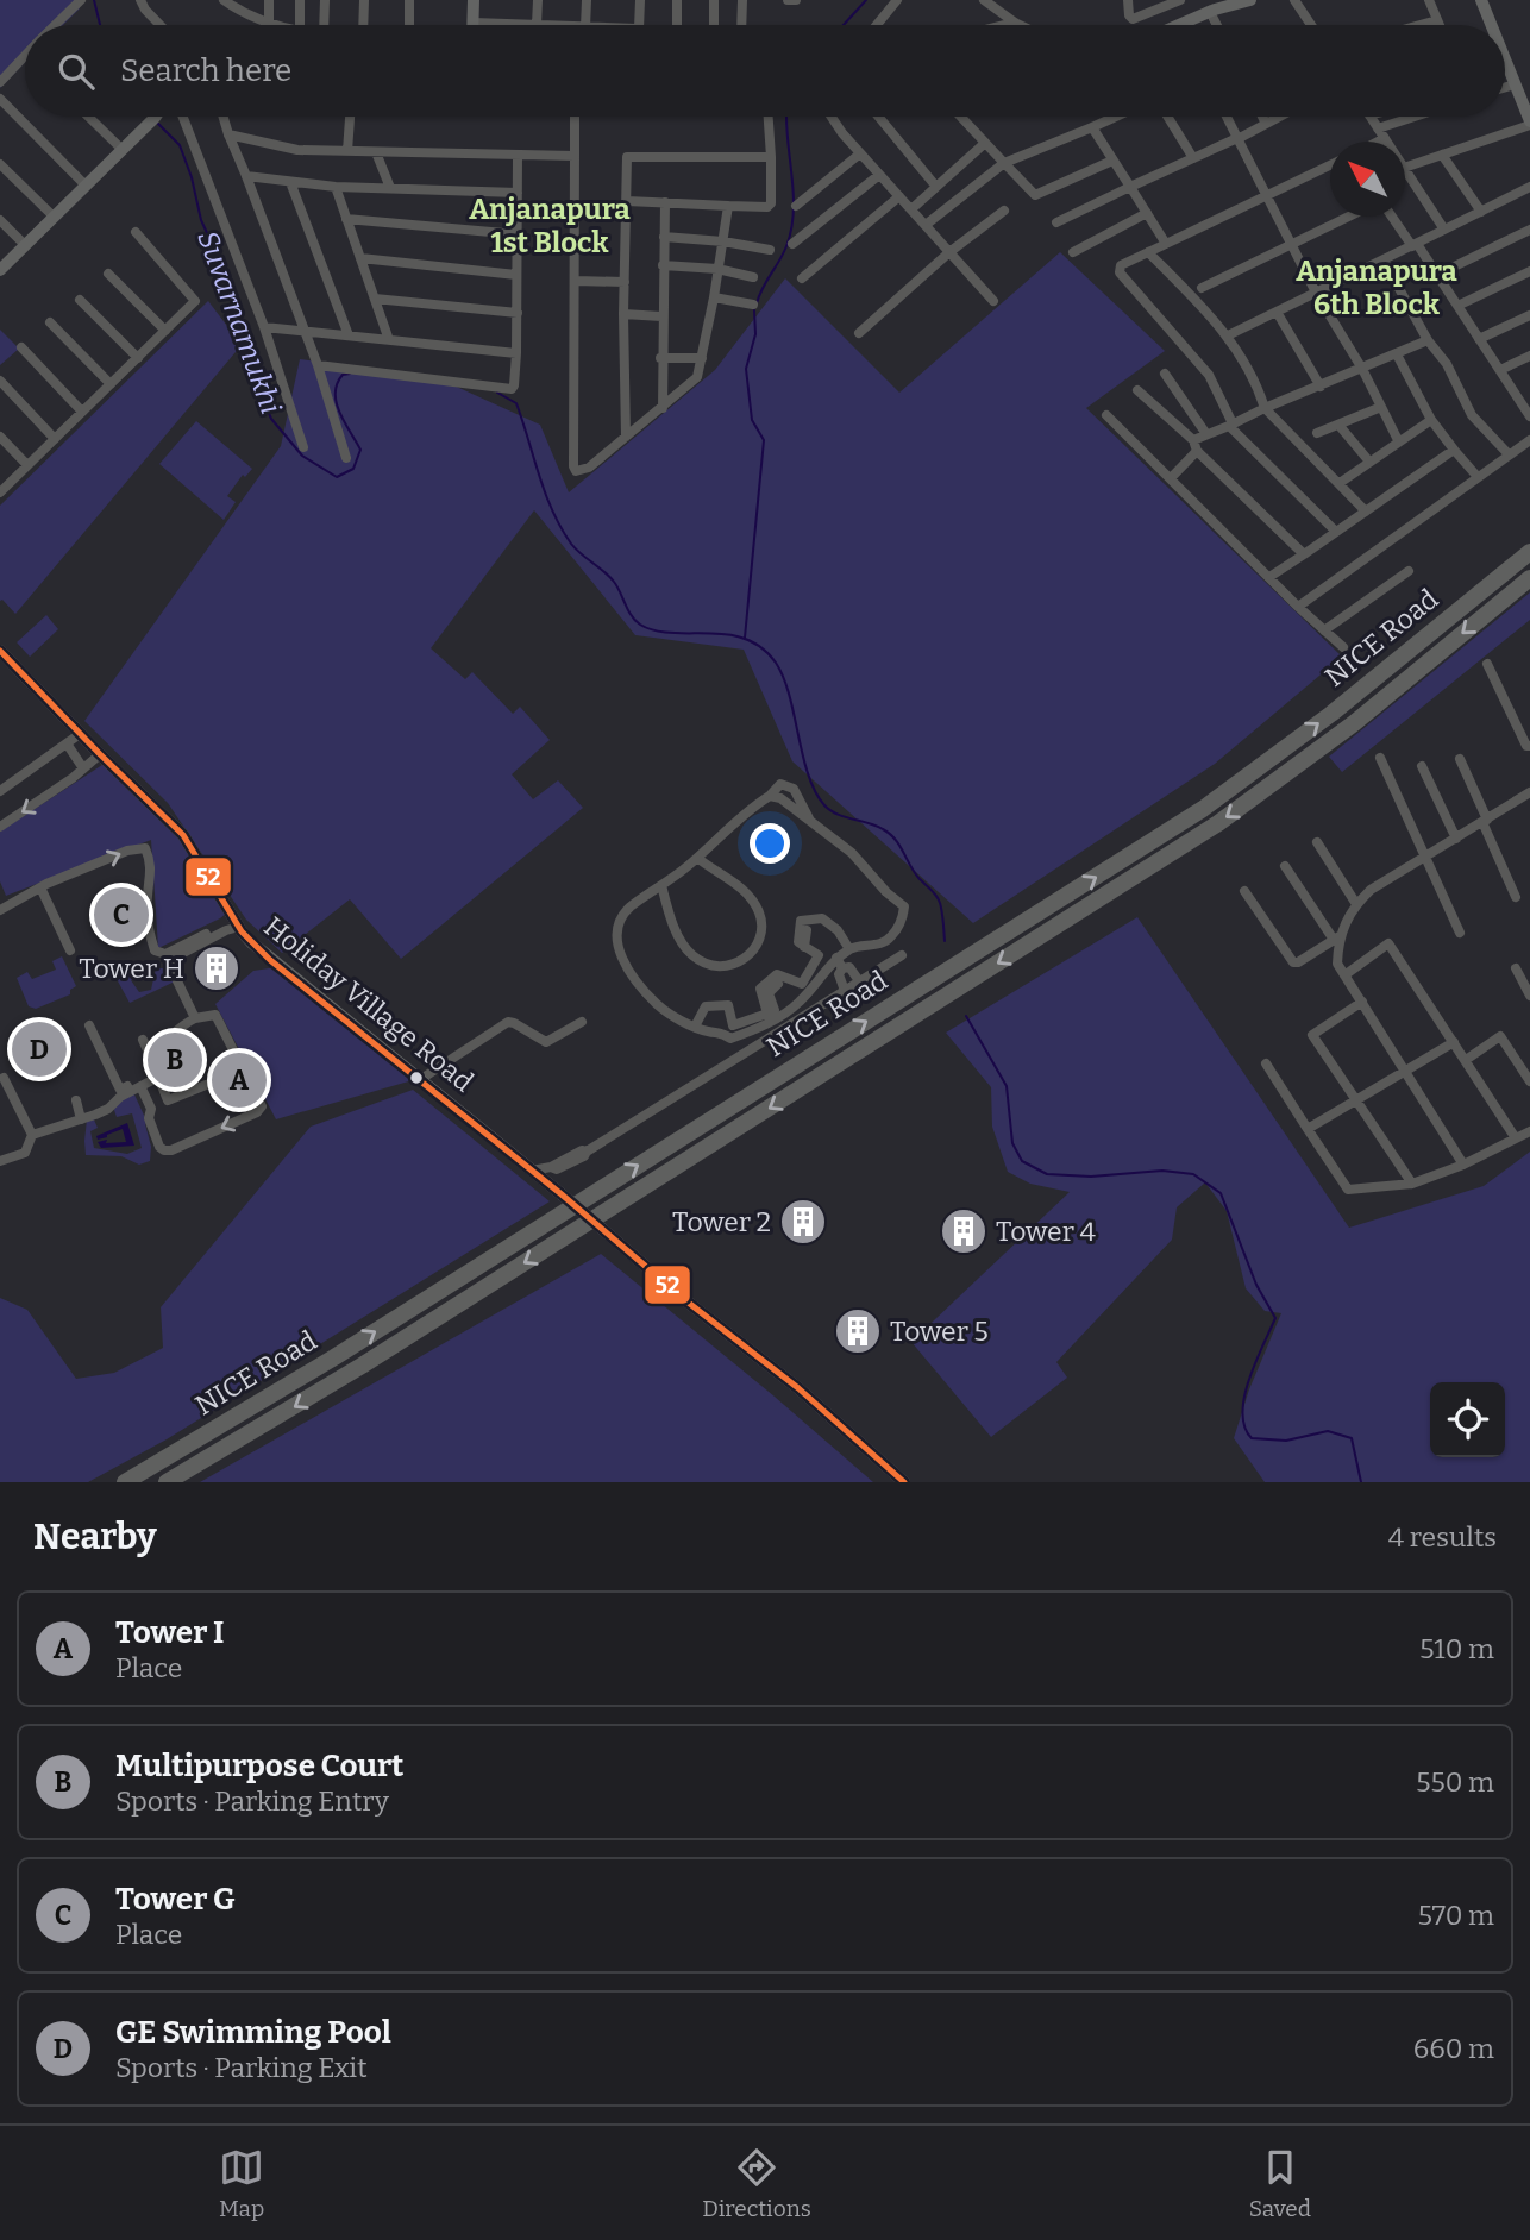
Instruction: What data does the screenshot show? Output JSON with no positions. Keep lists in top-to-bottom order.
{
  "streets": {
    "highway": ["NICE Road"],
    "street": ["Holiday Village Road"]
  },
  "districts": ["Anjanapura 1st Block", "Anjanapura 6th Block"],
  "water": ["Suvarnamukhi"],
  "places": {
    "building": [
      "Tower H",
      "Tower 2",
      "Tower 4",
      "Tower 5"
    ]
  },
  "lines": ["transit line 52"],
  "north": "top left",
  "page": {
    "search": "Search here",
    "pins": [
      "C",
      "D",
      "B",
      "A"
    ],
    "heading": ["Nearby", "4 results"],
    "list": [
      {
        "mark": "A",
        "name": "Tower I",
        "note": "Place",
        "value": "510 m"
      },
      {
        "mark": "B",
        "name": "Multipurpose Court",
        "note": "Sports · Parking Entry",
        "value": "550 m"
      },
      {
        "mark": "C",
        "name": "Tower G",
        "note": "Place",
        "value": "570 m"
      },
      {
        "mark": "D",
        "name": "GE Swimming Pool",
        "note": "Sports · Parking Exit",
        "value": "660 m"
      }
    ],
    "nav": ["Map", "Directions", "Saved"]
  }
}
